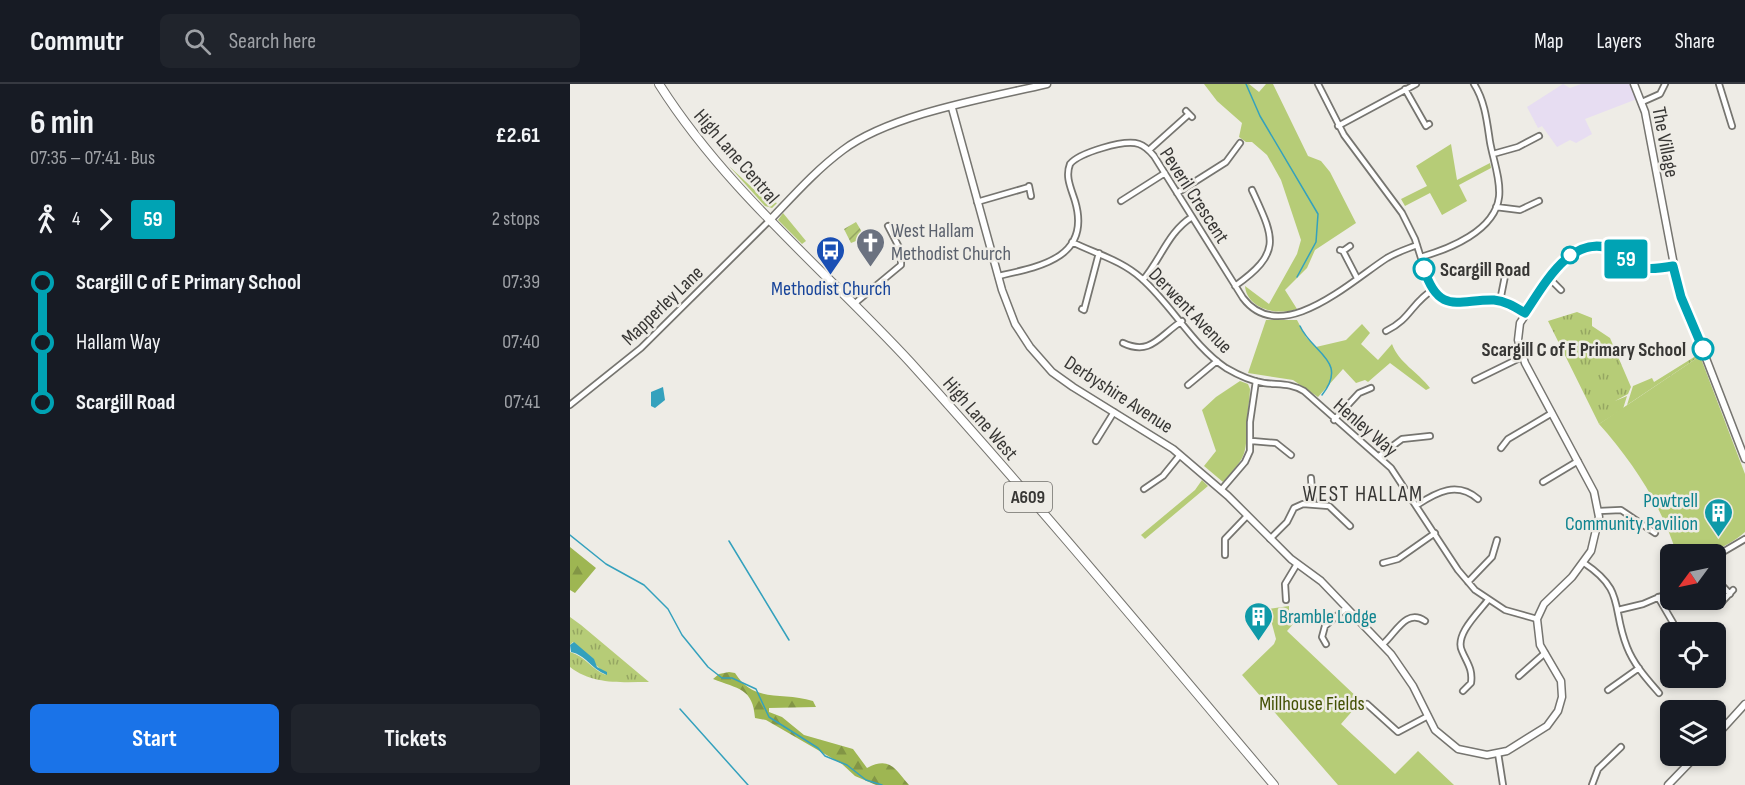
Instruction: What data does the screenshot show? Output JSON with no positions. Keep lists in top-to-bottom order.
{
  "streets": {
    "main road": ["High Lane Central", "High Lane West", "A609"],
    "street": [
      "The Village",
      "Peveril Crescent",
      "Mapperley Lane",
      "Derwent Avenue",
      "Derbyshire Avenue",
      "Henley Way"
    ]
  },
  "crossings": [
    ["High Lane Central", "Mapperley Lane"],
    ["High Lane Central", "High Lane West"],
    ["Peveril Crescent", "Derwent Avenue"],
    ["Mapperley Lane", "High Lane West"],
    ["Derwent Avenue", "Henley Way"]
  ],
  "districts": ["WEST HALLAM"],
  "parks": ["Millhouse Fields"],
  "places": {
    "church": ["West Hallam Methodist Church"],
    "other": ["Scargill Road", "Scargill C of E Primary School"],
    "bus stop": ["Methodist Church"],
    "building": ["Powtrell Community Pavilion", "Bramble Lodge"]
  },
  "lines": ["bus line 59"],
  "north": "bottom left",
  "page": {
    "header": "Commutr",
    "search": "Search here",
    "nav": ["Map", "Layers", "Share"],
    "heading": ["6 min", "07:35 – 07:41 · Bus", "£2.61"],
    "on_map": "59",
    "legs": ["4", "59", "2 stops"],
    "list": [
      {
        "name": "Scargill C of E Primary School",
        "value": "07:39"
      },
      {
        "name": "Hallam Way",
        "value": "07:40"
      },
      {
        "name": "Scargill Road",
        "value": "07:41"
      }
    ],
    "buttons": ["Start", "Tickets"]
  }
}
